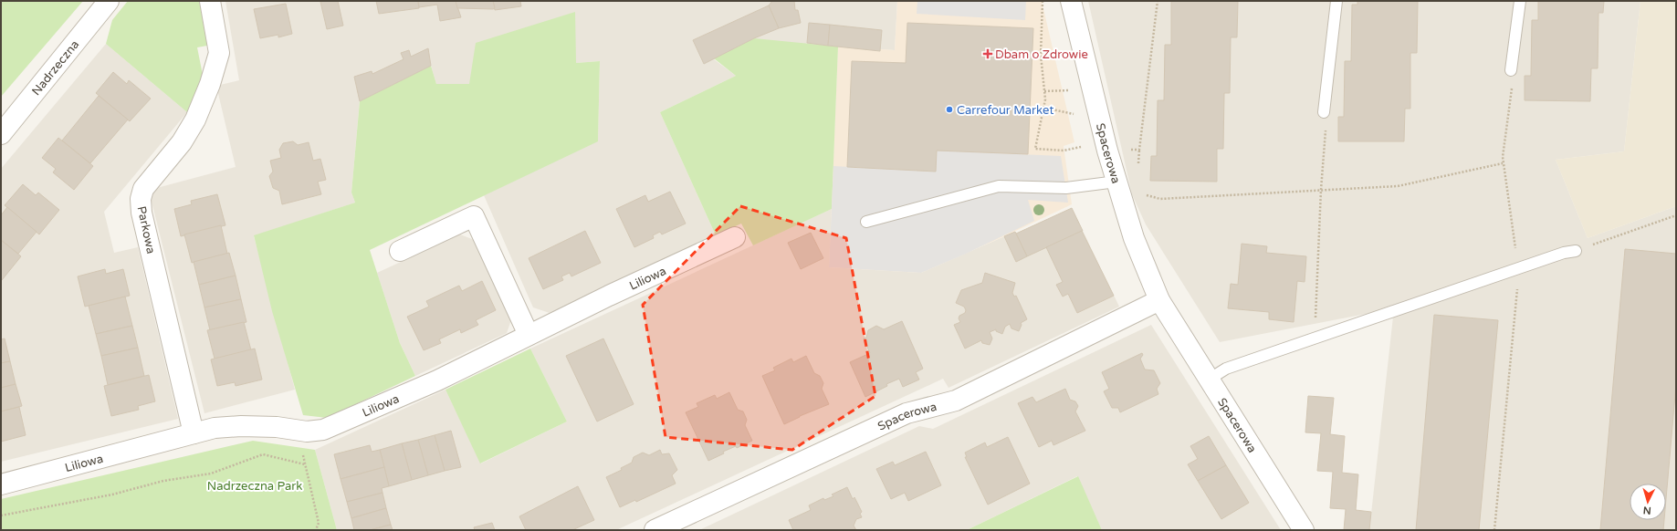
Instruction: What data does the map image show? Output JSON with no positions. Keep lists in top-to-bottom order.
{
  "streets": {
    "street": [
      "Nadrzeczna",
      "Spacerowa",
      "Parkowa",
      "Liliowa"
    ]
  },
  "crossings": [
    ["Parkowa", "Liliowa"]
  ],
  "parks": ["Nadrzeczna Park"],
  "places": {
    "health": ["Dbam o Zdrowie"],
    "other": ["Carrefour Market"]
  },
  "north": "bottom"
}
